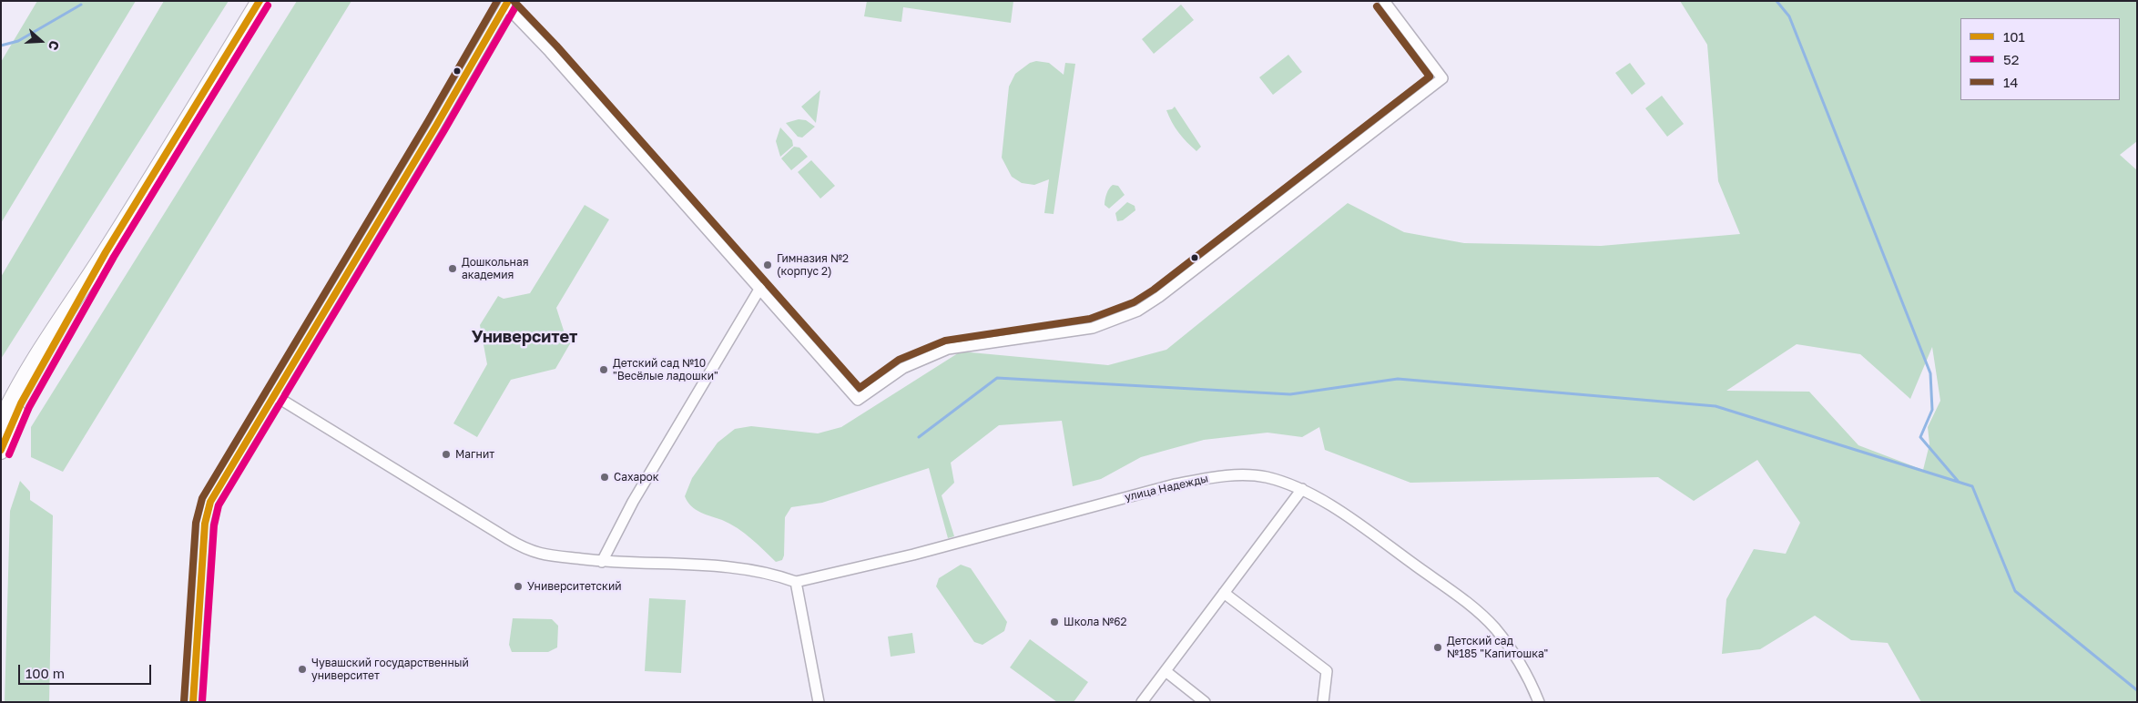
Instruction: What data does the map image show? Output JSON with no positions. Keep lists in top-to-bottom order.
{
  "streets": {
    "street": ["улица Надежды"]
  },
  "districts": ["Университет"],
  "places": [
    "Гимназия №2 (корпус 2)",
    "Дошкольная академия",
    "Детский сад №10 \"Весёлые ладошки\"",
    "Магнит",
    "Сахарок",
    "Университетский",
    "Школа №62",
    "Детский сад №185 \"Капитошка\"",
    "Чувашский государственный университет"
  ],
  "lines": ["transit line 101", "transit line 14", "transit line 52"],
  "legend": ["101", "52", "14"],
  "scale_bar": "100 m",
  "north": "right"
}
